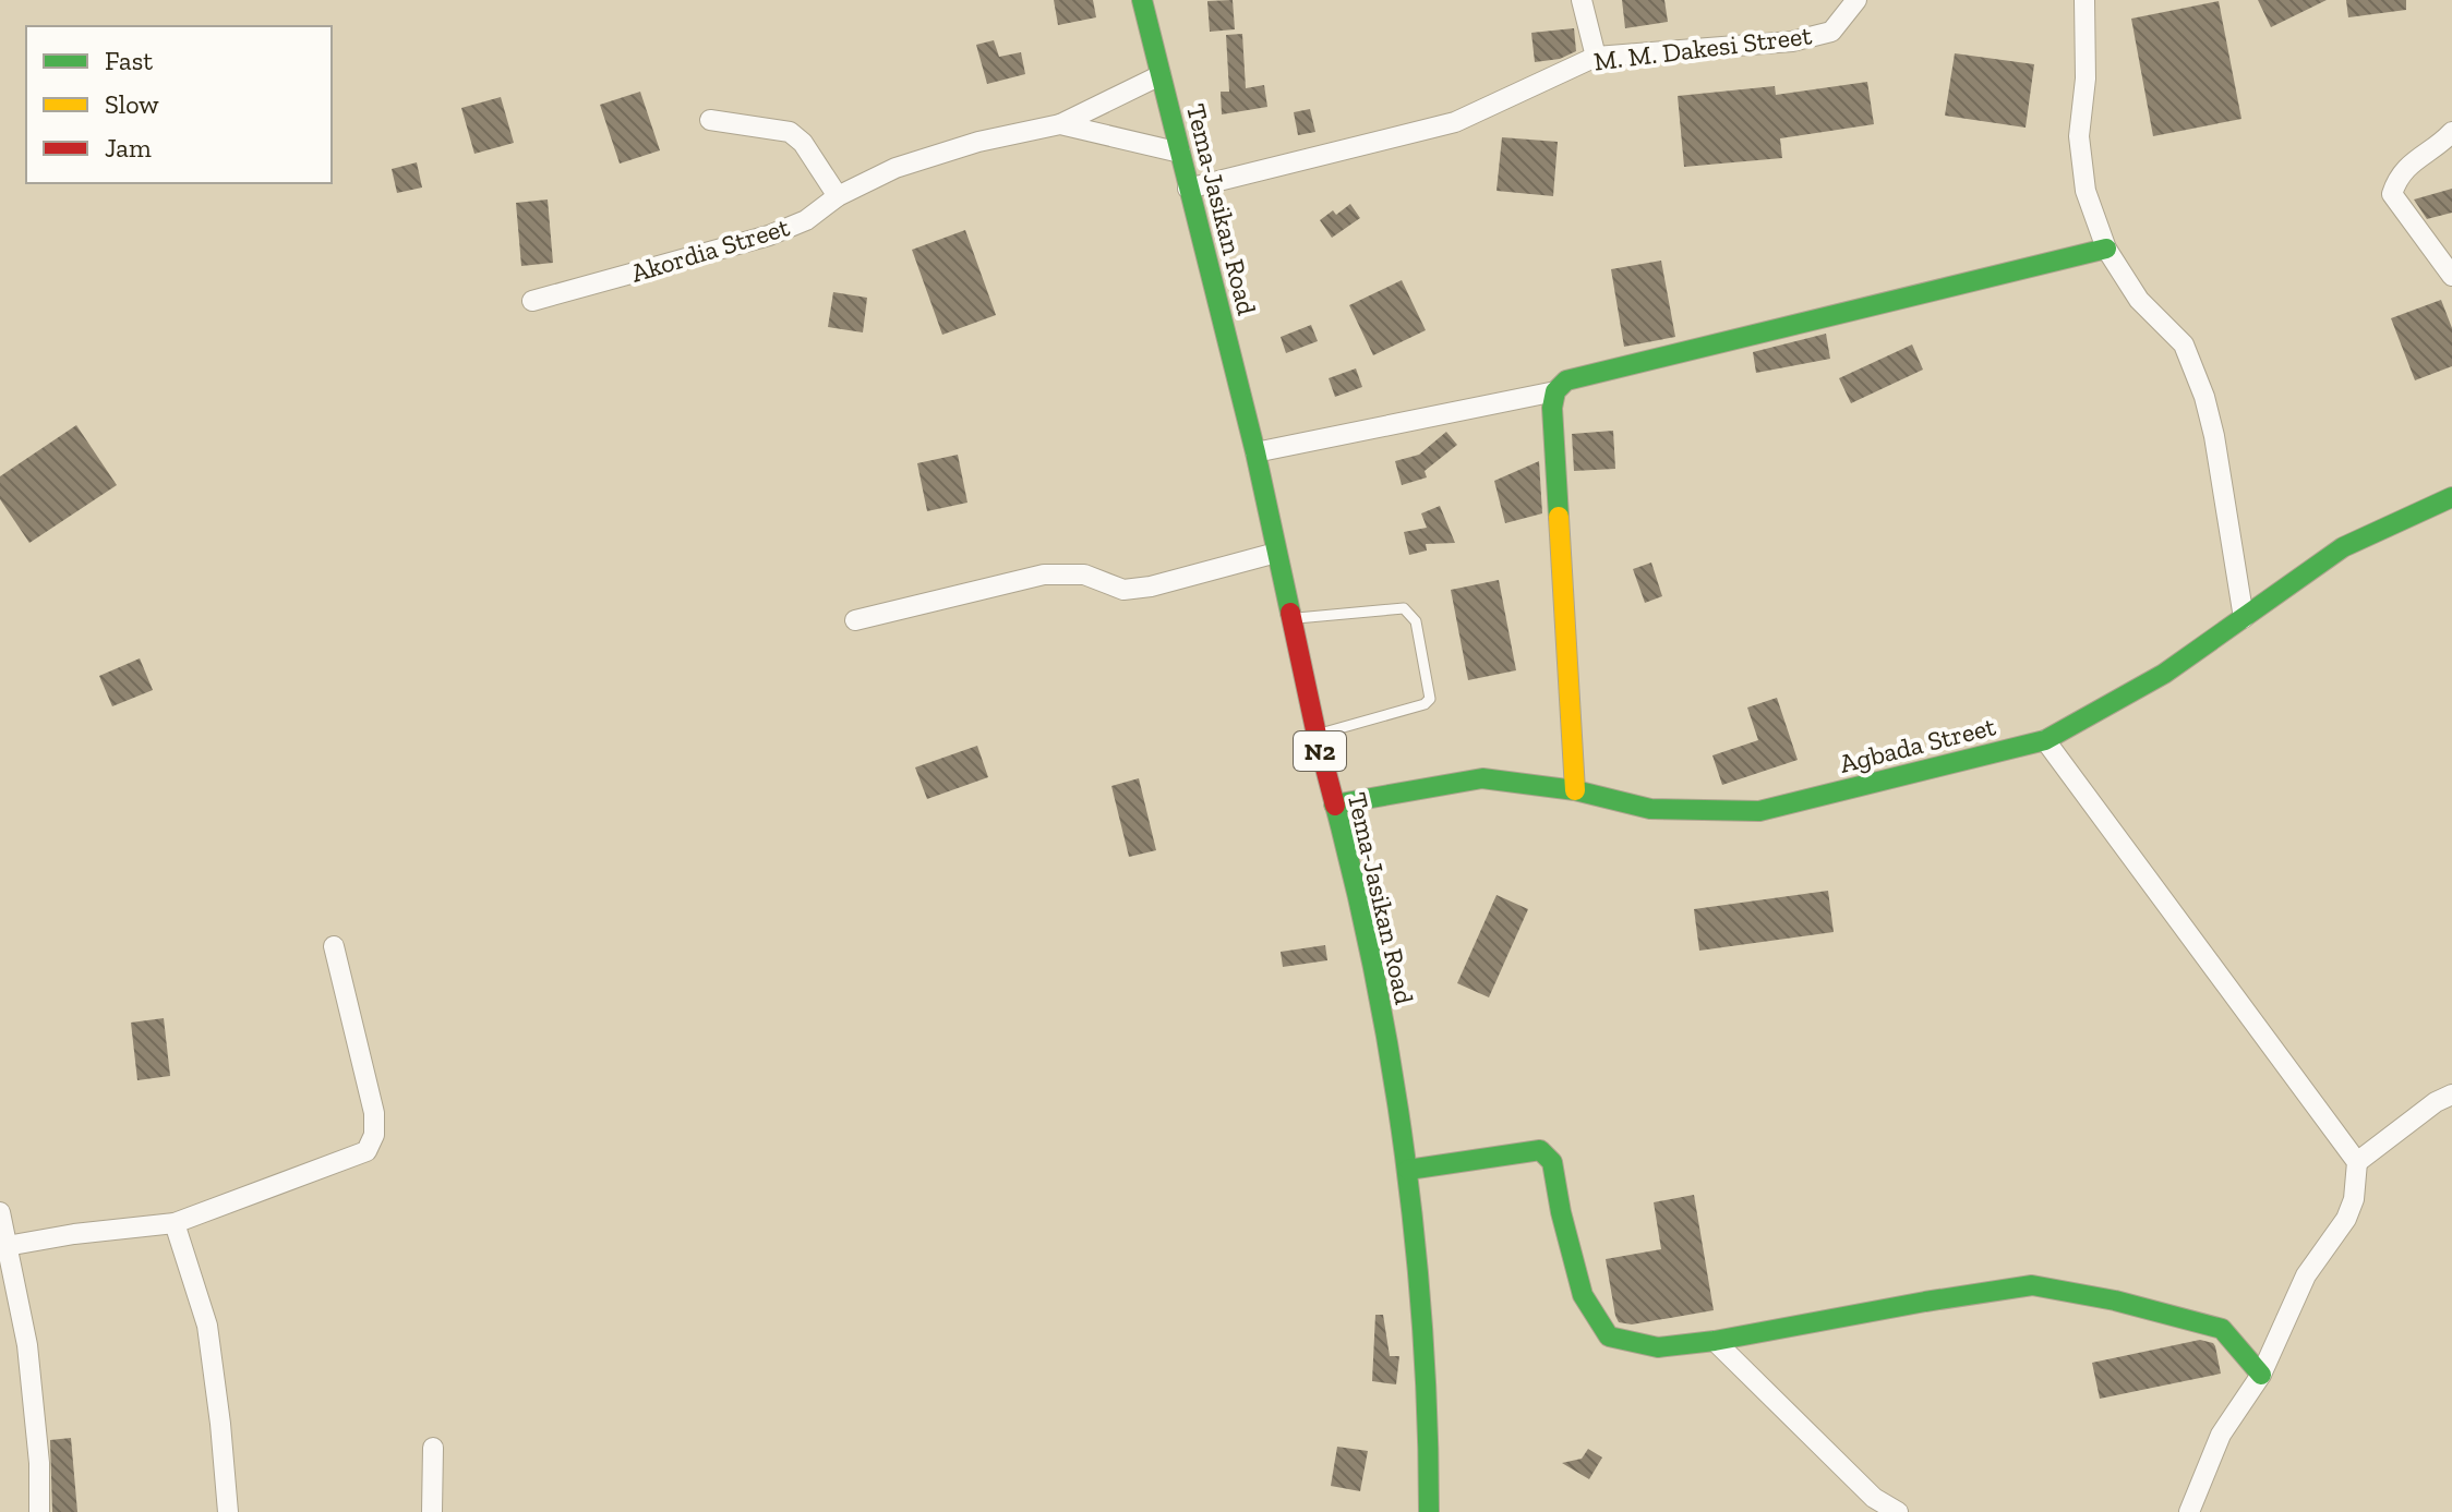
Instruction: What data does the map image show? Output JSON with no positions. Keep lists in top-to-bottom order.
{
  "streets": {
    "main road": ["Tema-Jasikan Road", "Agbada Street", "N2"],
    "street": ["M. M. Dakesi Street", "Akordia Street"]
  },
  "crossings": [
    ["M. M. Dakesi Street", "Tema-Jasikan Road"],
    ["Tema-Jasikan Road", "Akordia Street"],
    ["Tema-Jasikan Road", "Agbada Street"]
  ],
  "legend": ["Fast", "Slow", "Jam"]
}
